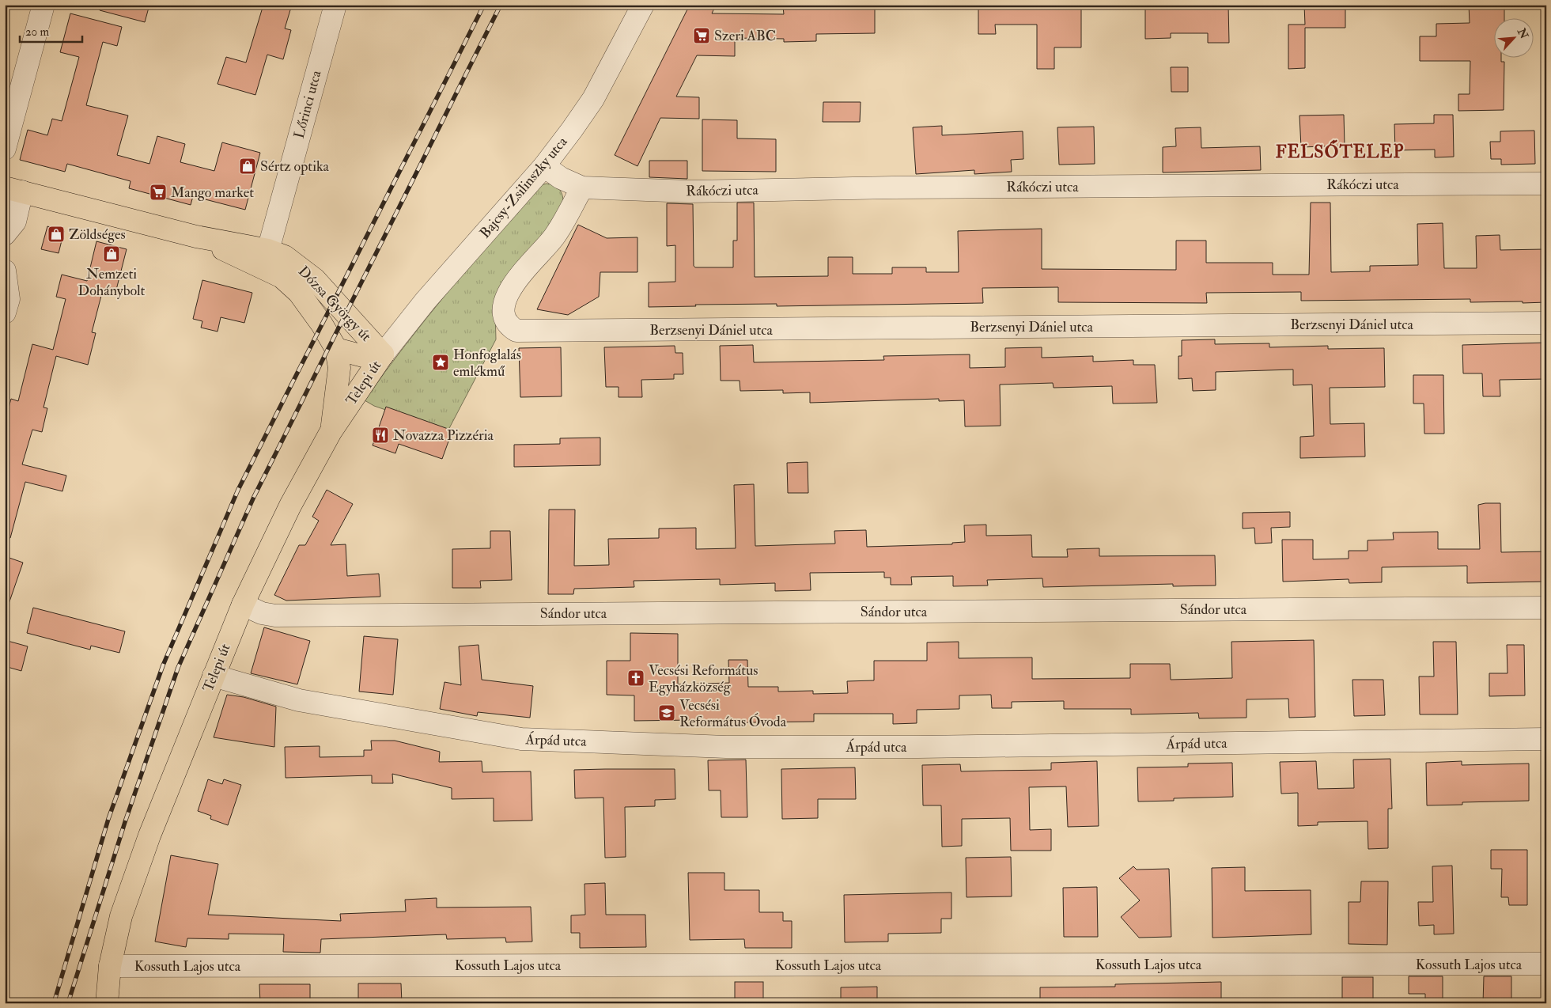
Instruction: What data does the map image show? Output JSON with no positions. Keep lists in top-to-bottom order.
{
  "streets": {
    "main road": ["Dózsa György út", "Telepi út"],
    "street": [
      "Lőrinci utca",
      "Rákóczi utca",
      "Bajcsy-Zsilinszky utca",
      "Berzsenyi Dániel utca",
      "Sándor utca",
      "Árpád utca",
      "Kossuth Lajos utca"
    ]
  },
  "crossings": [
    ["Lőrinci utca", "Dózsa György út"],
    ["Rákóczi utca", "Bajcsy-Zsilinszky utca"],
    ["Rákóczi utca", "Berzsenyi Dániel utca"],
    ["Bajcsy-Zsilinszky utca", "Dózsa György út"],
    ["Bajcsy-Zsilinszky utca", "Telepi út"],
    ["Dózsa György út", "Telepi út"],
    ["Telepi út", "Sándor utca"],
    ["Telepi út", "Árpád utca"],
    ["Telepi út", "Kossuth Lajos utca"]
  ],
  "districts": ["FELSŐTELEP"],
  "places": {
    "supermarket": ["Szeri ABC", "Mango market"],
    "shop": ["Sértz optika", "Zöldséges", "Nemzeti Dohánybolt"],
    "place": ["Honfoglalás emlékmű"],
    "restaurant": ["Novazza Pizzéria"],
    "church": ["Vecsési Református Egyházközség"],
    "school or university": ["Vecsési Református Óvoda"]
  },
  "scale_bar": "20 m",
  "north": "top right"
}
